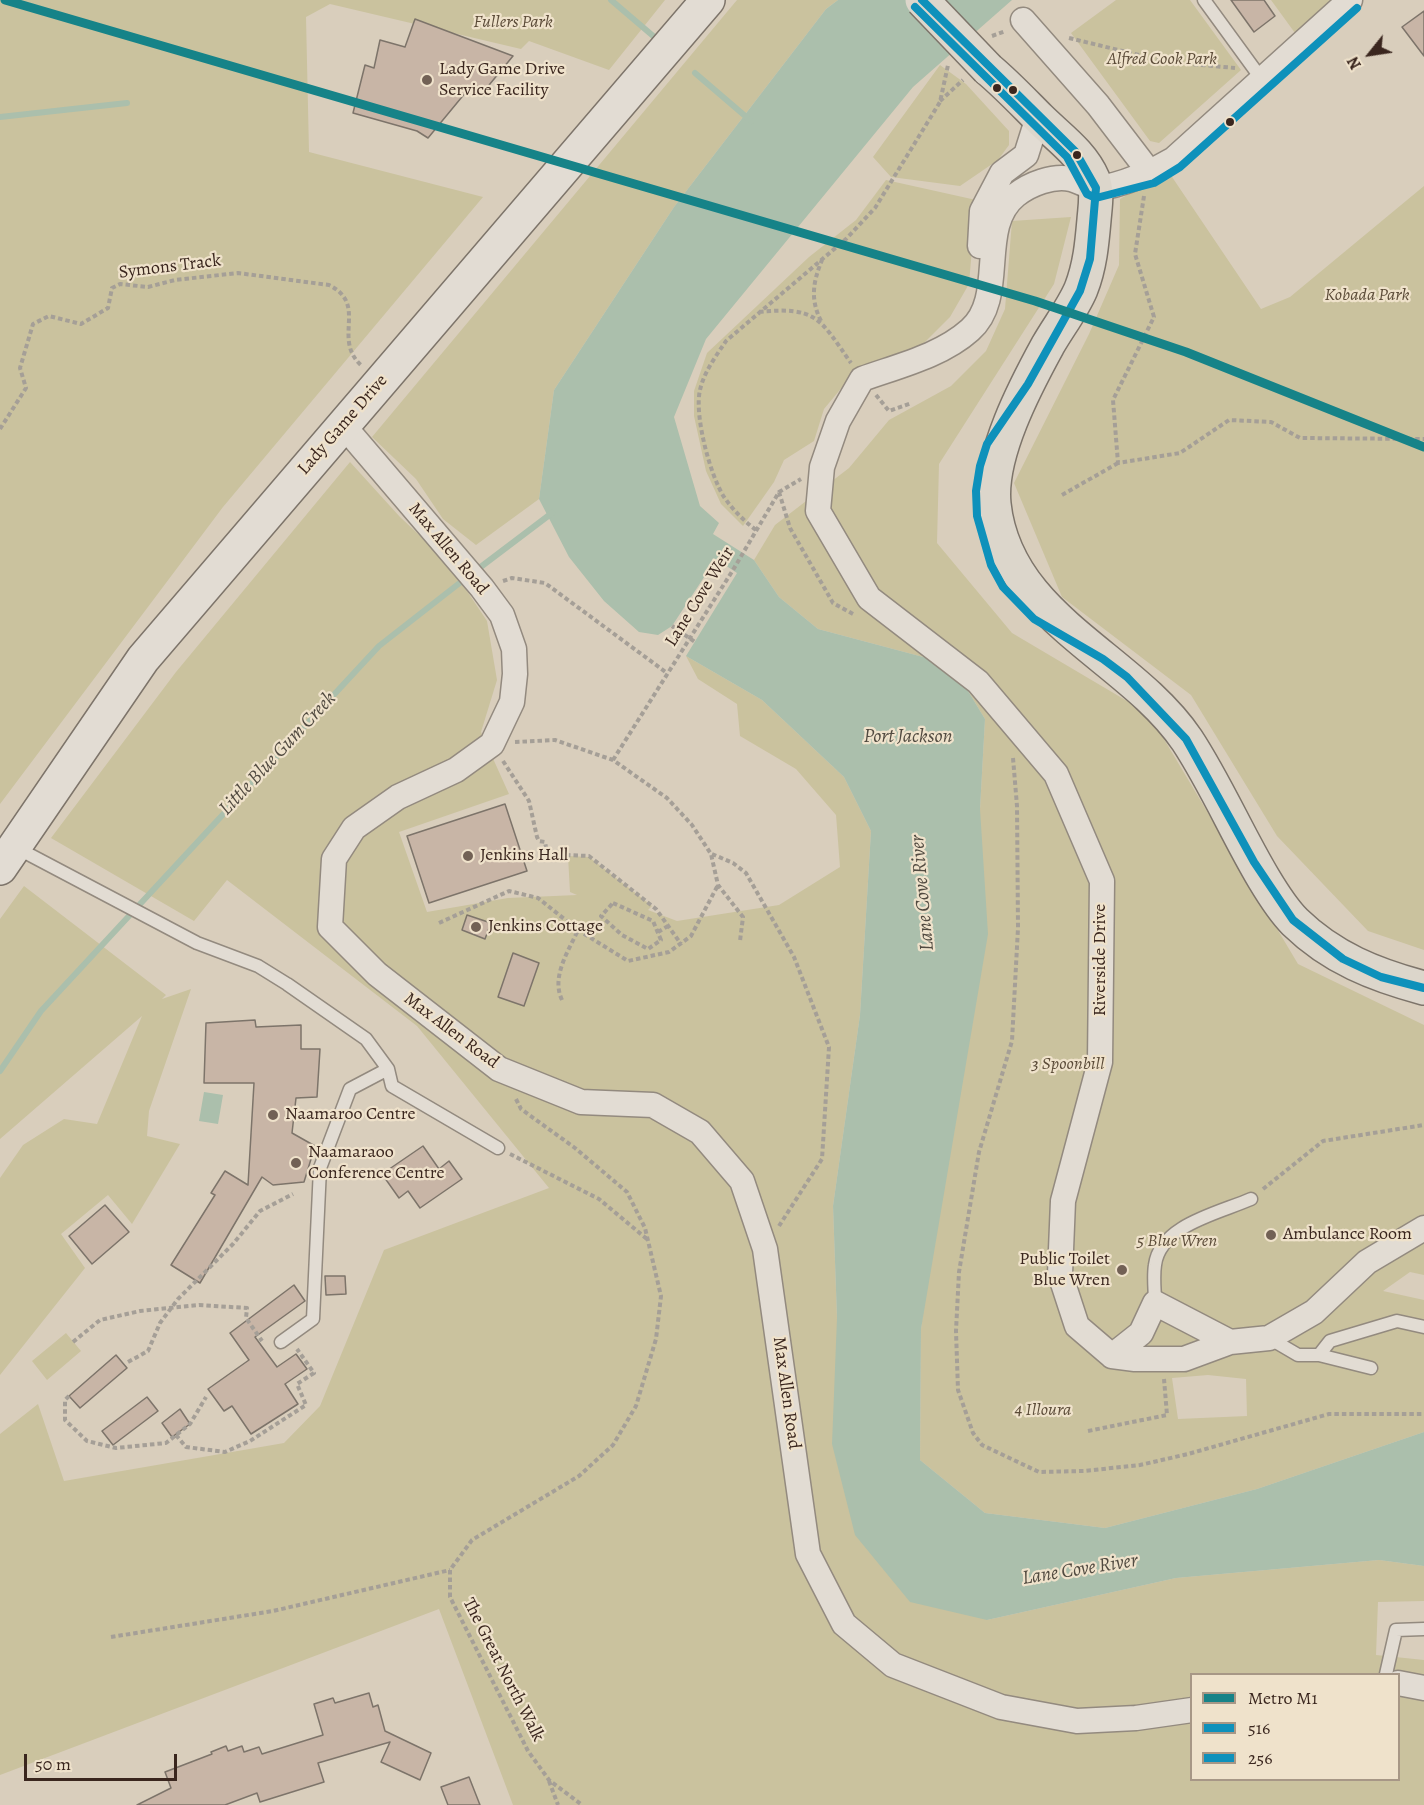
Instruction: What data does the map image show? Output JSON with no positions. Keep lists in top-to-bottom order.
{
  "streets": {
    "main road": ["Lady Game Drive"],
    "street": ["Max Allen Road", "Riverside Drive"],
    "path": ["Symons Track", "Lane Cove Weir", "The Great North Walk"]
  },
  "crossings": [
    ["Symons Track", "Lady Game Drive"],
    ["Lady Game Drive", "Max Allen Road"]
  ],
  "water": ["Port Jackson", "Little Blue Gum Creek", "Lane Cove River"],
  "parks": [
    "Fullers Park",
    "Alfred Cook Park",
    "Kobada Park",
    "3 Spoonbill",
    "5 Blue Wren",
    "4 Illoura"
  ],
  "places": [
    "Lady Game Drive Service Facility",
    "Jenkins Hall",
    "Jenkins Cottage",
    "Naamaroo Centre",
    "Naamaraoo Conference Centre",
    "Ambulance Room",
    "Public Toilet Blue Wren"
  ],
  "lines": ["metro line M1", "transit line 516", "transit line 256"],
  "legend": ["Metro M1", "516", "256"],
  "scale_bar": "50 m",
  "north": "bottom left"
}
